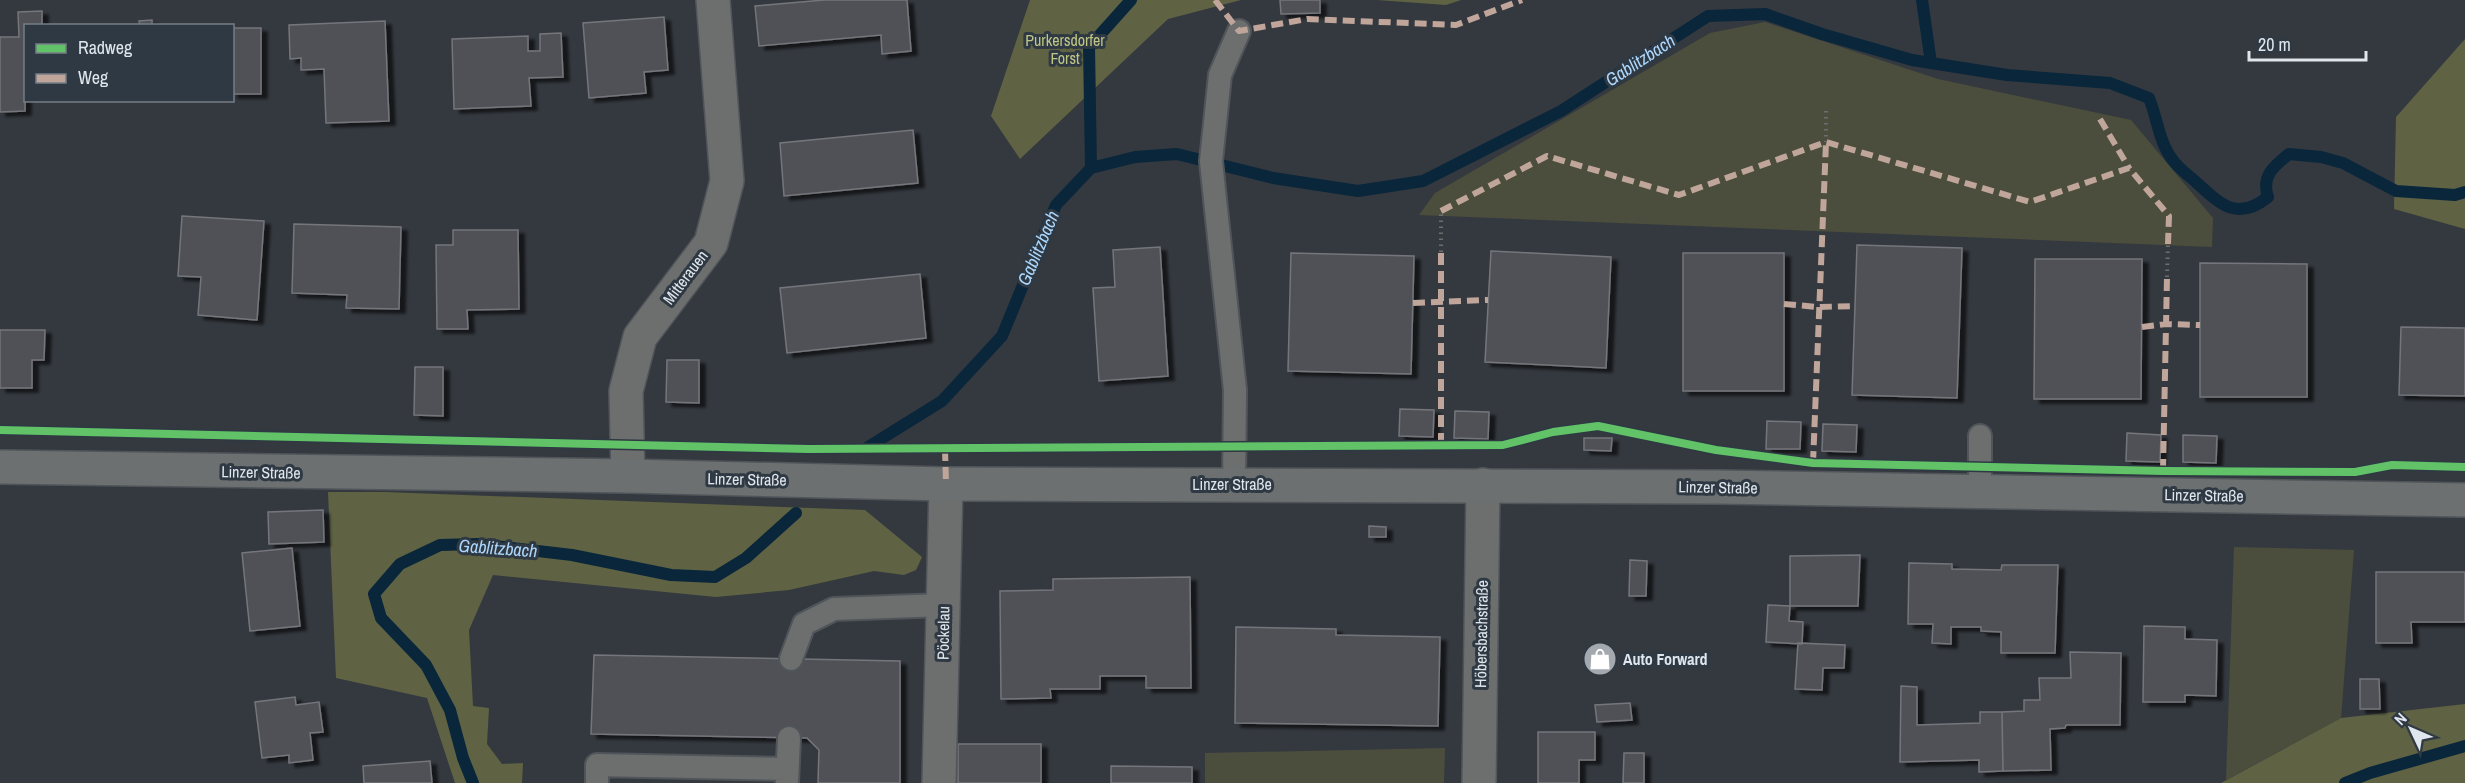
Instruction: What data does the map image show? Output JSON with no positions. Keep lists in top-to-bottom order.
{
  "streets": {
    "main road": ["Linzer Straße"],
    "street": ["Mitterauen", "Pöckelau", "Höbersbachstraße"]
  },
  "crossings": [
    ["Mitterauen", "Linzer Straße"],
    ["Linzer Straße", "Pöckelau"],
    ["Linzer Straße", "Höbersbachstraße"]
  ],
  "water": ["Gablitzbach"],
  "parks": ["Purkersdorfer Forst"],
  "places": {
    "shop": ["Auto Forward"]
  },
  "legend": ["Radweg", "Weg"],
  "scale_bar": "20 m",
  "north": "top left"
}
